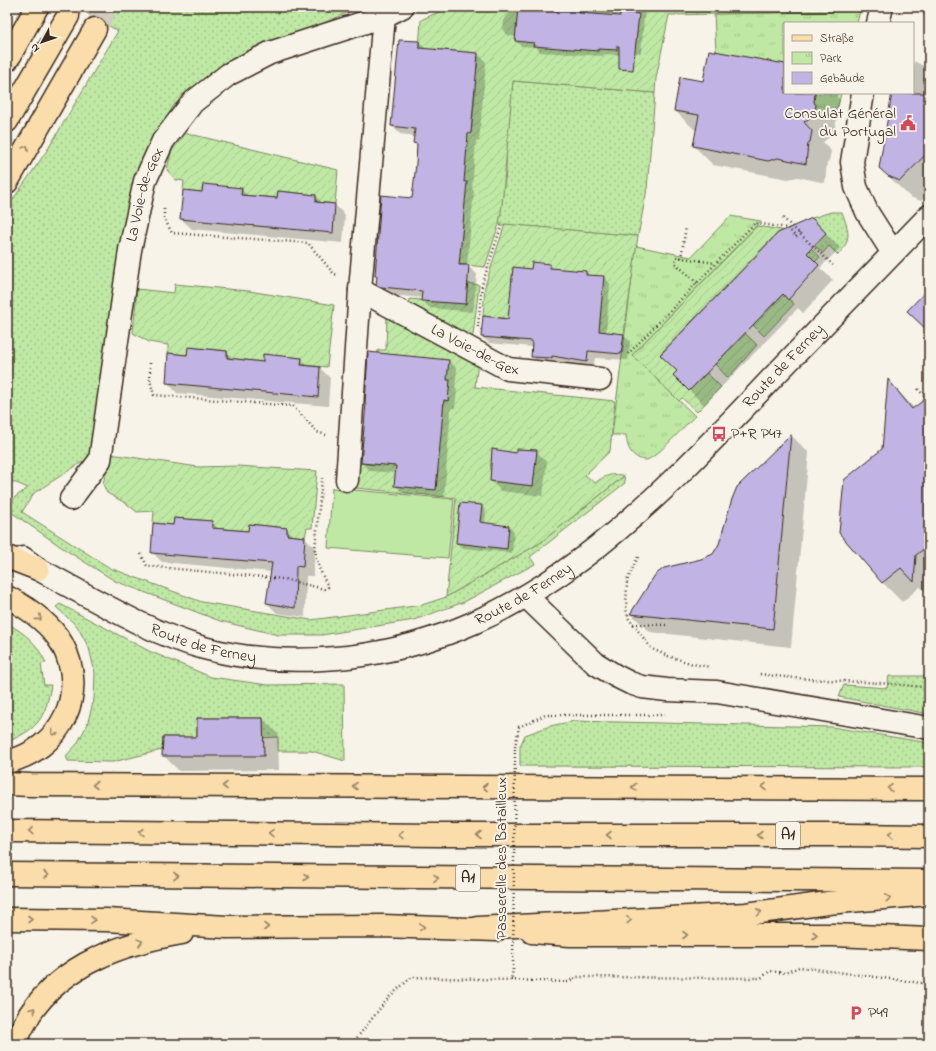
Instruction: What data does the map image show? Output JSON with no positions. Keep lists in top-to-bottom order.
{
  "streets": {
    "main road": ["A1"],
    "street": ["La Voie-de-Gex", "Route de Ferney"],
    "path": ["Passerelle des Batailleux"]
  },
  "places": {
    "public building": ["Consulat Général du Portugal"],
    "bus stop": ["P+R P47"],
    "parking": ["P49"]
  },
  "legend": ["Straße", "Park", "Gebäude"],
  "north": "bottom left"
}
